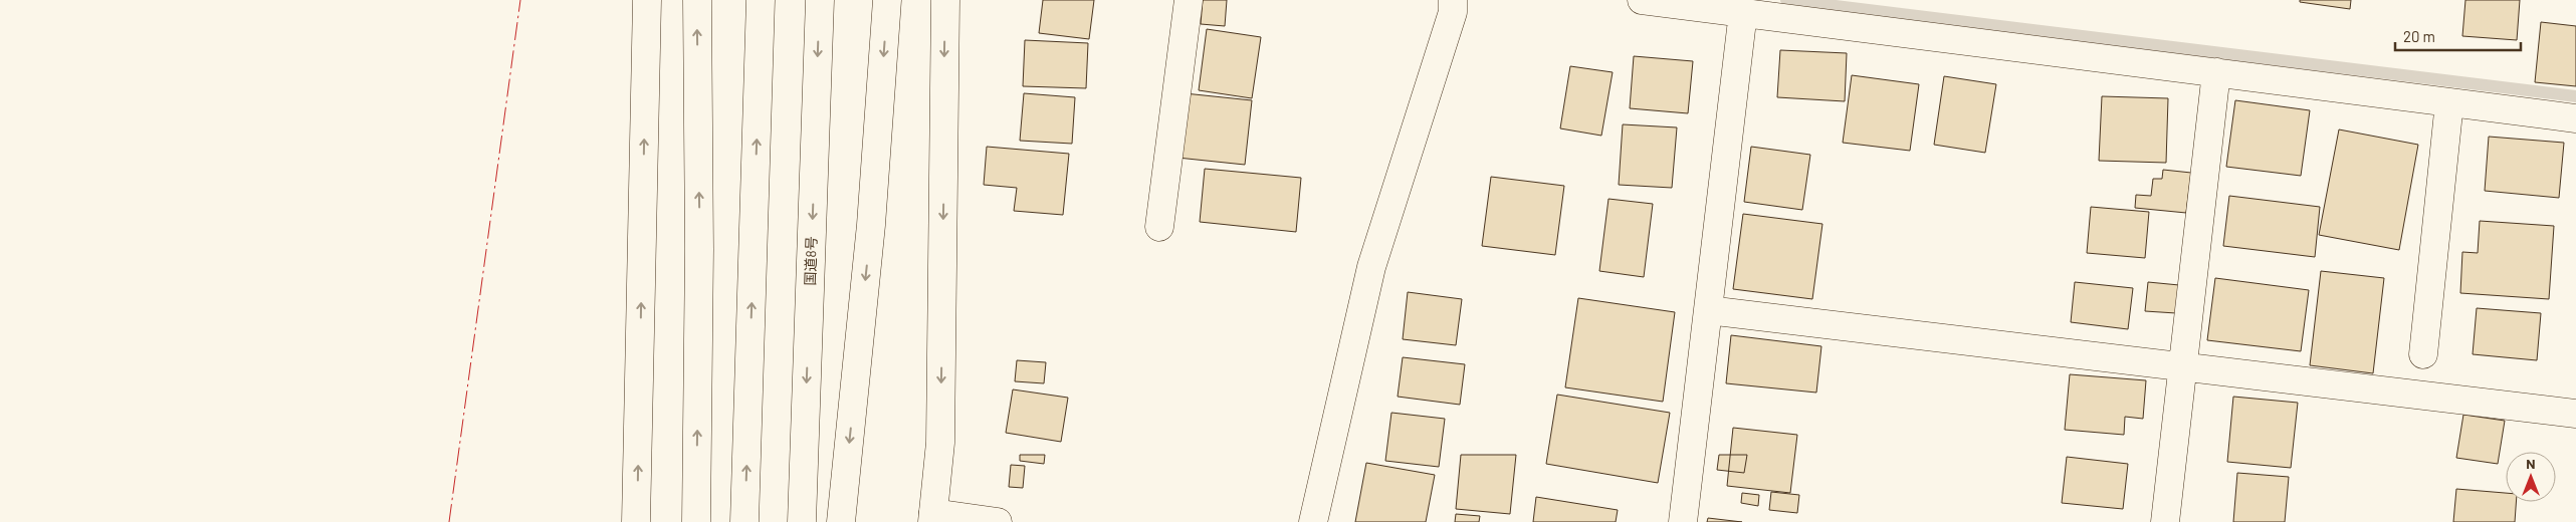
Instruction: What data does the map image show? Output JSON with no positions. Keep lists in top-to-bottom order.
{
  "streets": {
    "main road": ["国道8号"]
  },
  "scale_bar": "20 m",
  "north": "top"
}
